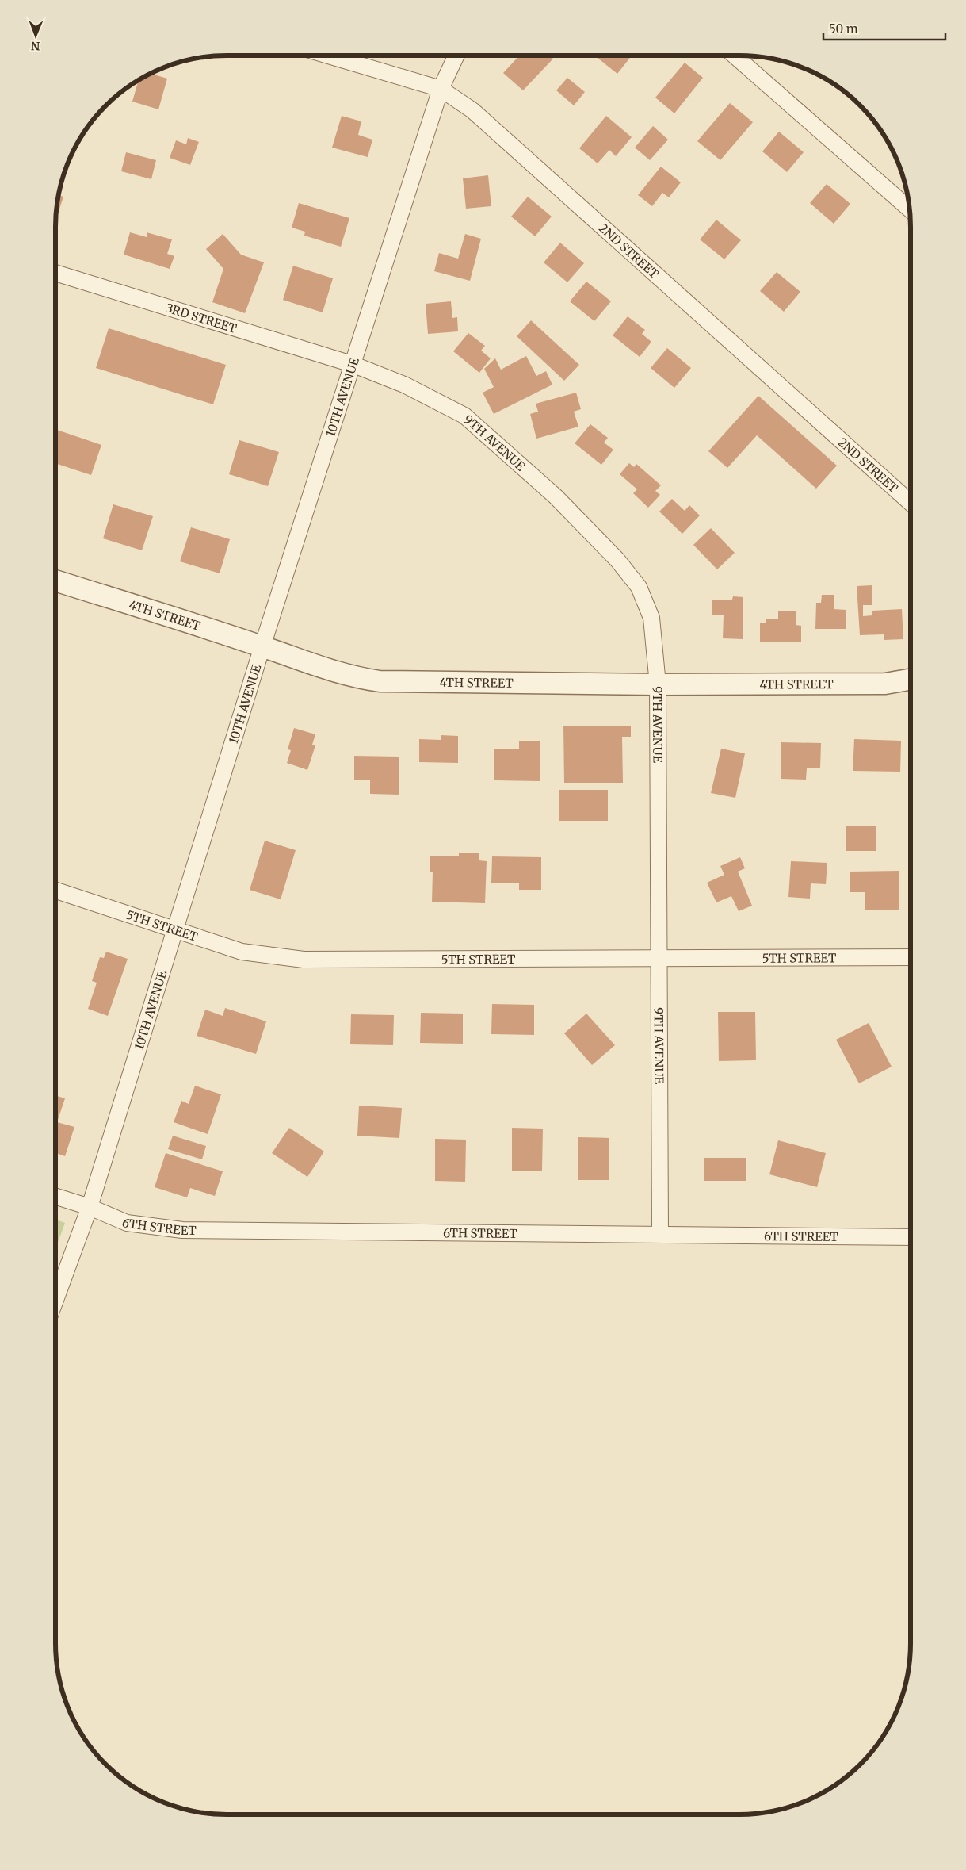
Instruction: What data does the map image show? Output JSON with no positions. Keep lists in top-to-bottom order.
{
  "streets": {
    "street": [
      "2ND STREET",
      "3RD STREET",
      "10TH AVENUE",
      "9TH AVENUE",
      "4TH STREET",
      "5TH STREET",
      "6TH STREET"
    ]
  },
  "crossings": [
    ["2ND STREET", "10TH AVENUE"],
    ["3RD STREET", "10TH AVENUE"],
    ["3RD STREET", "9TH AVENUE"],
    ["10TH AVENUE", "9TH AVENUE"],
    ["10TH AVENUE", "4TH STREET"],
    ["10TH AVENUE", "5TH STREET"],
    ["10TH AVENUE", "6TH STREET"],
    ["9TH AVENUE", "4TH STREET"],
    ["9TH AVENUE", "5TH STREET"],
    ["9TH AVENUE", "6TH STREET"]
  ],
  "scale_bar": "50 m",
  "north": "bottom"
}
